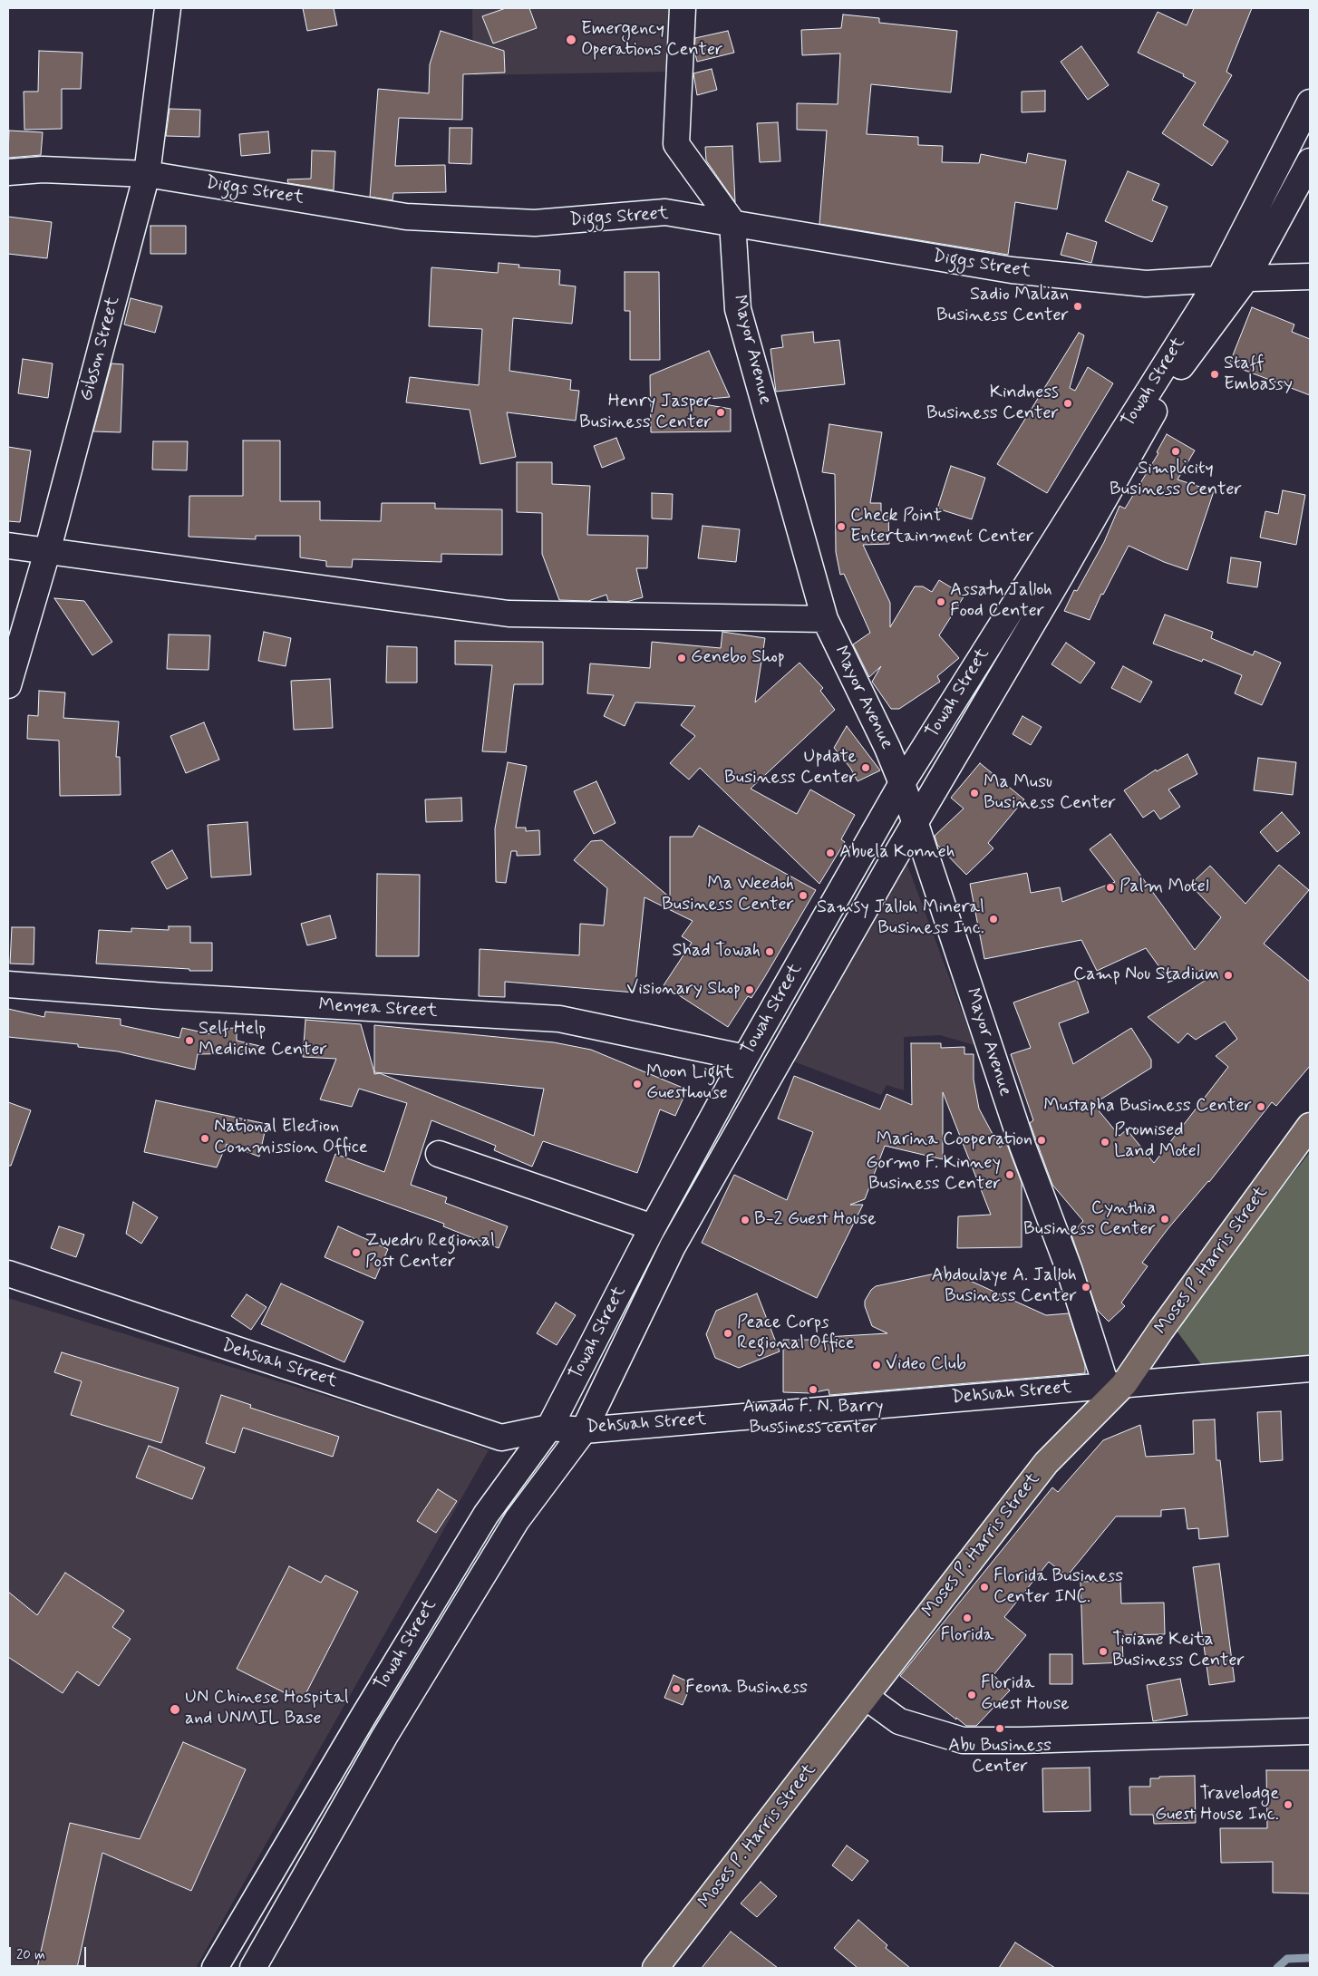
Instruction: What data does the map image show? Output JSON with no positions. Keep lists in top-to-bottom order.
{
  "streets": {
    "highway": ["Moses P. Harris Street"],
    "street": [
      "Diggs Street",
      "Gibson Street",
      "Mayor Avenue",
      "Towah Street",
      "Menyea Street",
      "Dehsuah Street"
    ]
  },
  "crossings": [
    ["Diggs Street", "Gibson Street"],
    ["Diggs Street", "Mayor Avenue"],
    ["Diggs Street", "Towah Street"],
    ["Mayor Avenue", "Towah Street"],
    ["Mayor Avenue", "Moses P. Harris Street"],
    ["Mayor Avenue", "Dehsuah Street"],
    ["Towah Street", "Menyea Street"],
    ["Towah Street", "Dehsuah Street"],
    ["Moses P. Harris Street", "Dehsuah Street"]
  ],
  "places": [
    "Emergency Operations Center",
    "Sadio Malian Business Center",
    "Staff Embassy",
    "Kindness Business Center",
    "Henry Jasper Business Center",
    "Simplicity Business Center",
    "Check Point Entertainment Center",
    "Assatu Jalloh Food Center",
    "Genebo Shop",
    "Update Business Center",
    "Ma Musu Business Center",
    "Abuela Konneh",
    "Palm Motel",
    "Ma Weedoh Business Center",
    "Samsy Jalloh Mineral Business Inc.",
    "Shad Towah",
    "Camp Nou Stadium",
    "Visionary Shop",
    "Self Help Medicine Center",
    "Moon Light Guesthouse",
    "Mustapha Business Center",
    "National Election Commission Office",
    "Marina Cooperation",
    "Promised Land Motel",
    "Gormo F. Kinney Business Center",
    "Cynthia Business Center",
    "B-2 Guest House",
    "Zwedru Regional Post Center",
    "Abdoulaye A. Jalloh Business Center",
    "Peace Corps Regional Office",
    "Video Club",
    "Amado F. N. Barry Bussiness center",
    "Florida Business Center INC.",
    "Florida",
    "Tioiane Keita Business Center",
    "Feona Business",
    "Florida Guest House",
    "UN Chinese Hospital and UNMIL Base",
    "Abu Business Center",
    "Travelodge Guest House Inc."
  ],
  "scale_bar": "20 m"
}
